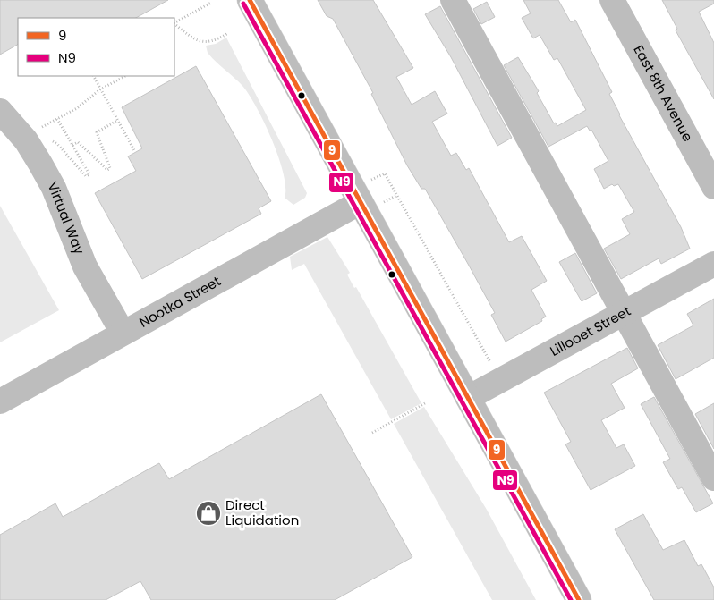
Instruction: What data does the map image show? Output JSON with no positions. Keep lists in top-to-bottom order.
{
  "streets": {
    "street": [
      "East 8th Avenue",
      "Virtual Way",
      "Nootka Street",
      "Lillooet Street"
    ]
  },
  "crossings": [
    ["Virtual Way", "Nootka Street"]
  ],
  "places": {
    "shop": ["Direct Liquidation"]
  },
  "lines": ["transit line 9", "transit line N9"],
  "legend": ["9", "N9"]
}
